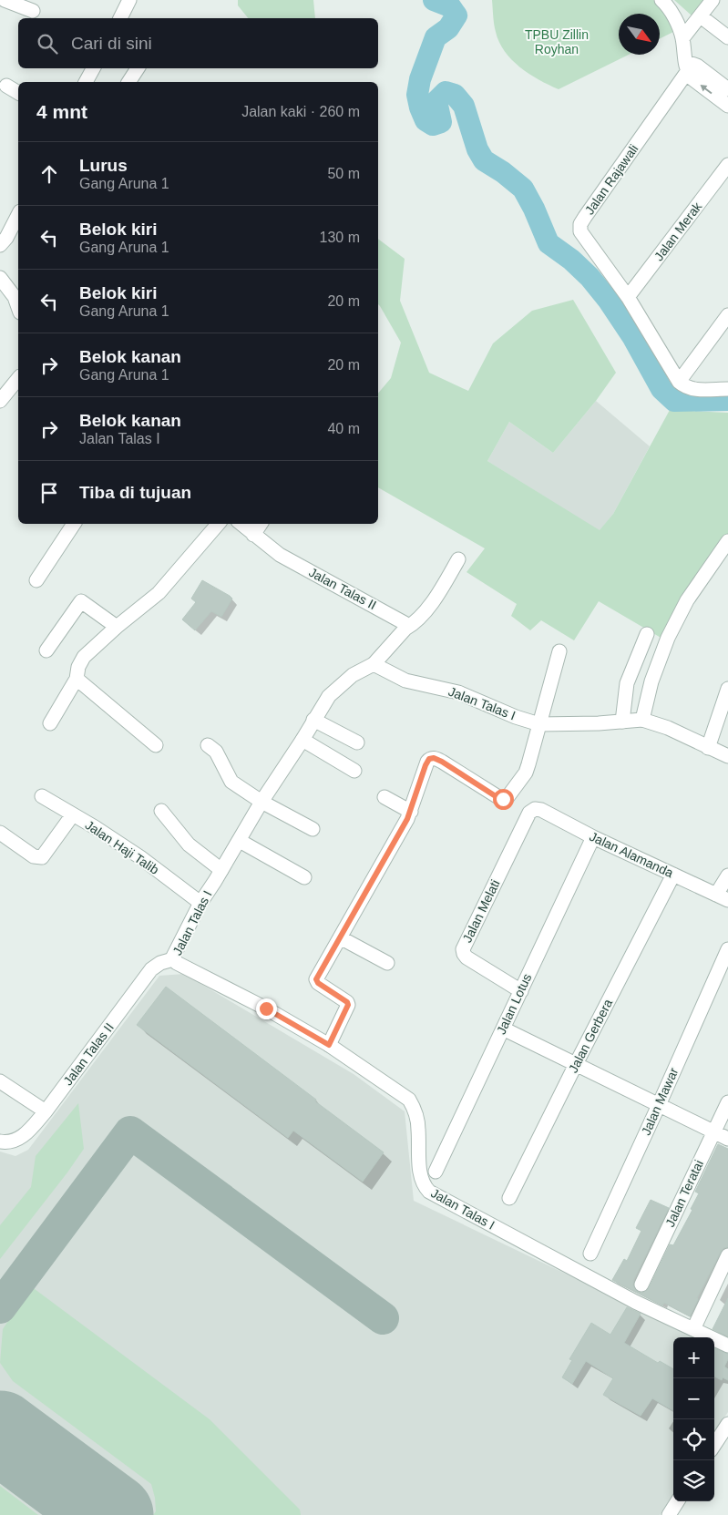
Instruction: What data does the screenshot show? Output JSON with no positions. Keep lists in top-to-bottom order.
{
  "streets": {
    "street": [
      "Jalan Rajawali",
      "Jalan Merak",
      "Jalan Talas II",
      "Jalan Talas I",
      "Jalan Haji Talib",
      "Jalan Alamanda",
      "Jalan Melati",
      "Jalan Lotus",
      "Jalan Gerbera",
      "Jalan Mawar",
      "Jalan Teratai"
    ]
  },
  "crossings": [
    ["Jalan Rajawali", "Jalan Merak"],
    ["Jalan Talas II", "Jalan Talas I"],
    ["Jalan Talas I", "Jalan Haji Talib"],
    ["Jalan Alamanda", "Jalan Melati"],
    ["Jalan Alamanda", "Jalan Lotus"],
    ["Jalan Alamanda", "Jalan Gerbera"],
    ["Jalan Melati", "Jalan Lotus"]
  ],
  "parks": ["TPBU Zillin Royhan"],
  "north": "bottom right",
  "page": {
    "search": "Cari di sini",
    "heading": ["4 mnt", "Jalan kaki · 260 m"],
    "list": [
      ["Lurus", "Gang Aruna 1", "50 m"],
      ["Belok kiri", "Gang Aruna 1", "130 m"],
      ["Belok kiri", "Gang Aruna 1", "20 m"],
      ["Belok kanan", "Gang Aruna 1", "20 m"],
      ["Belok kanan", "Jalan Talas I", "40 m"],
      "Tiba di tujuan"
    ],
    "map_buttons": ["+", "−"]
  }
}
